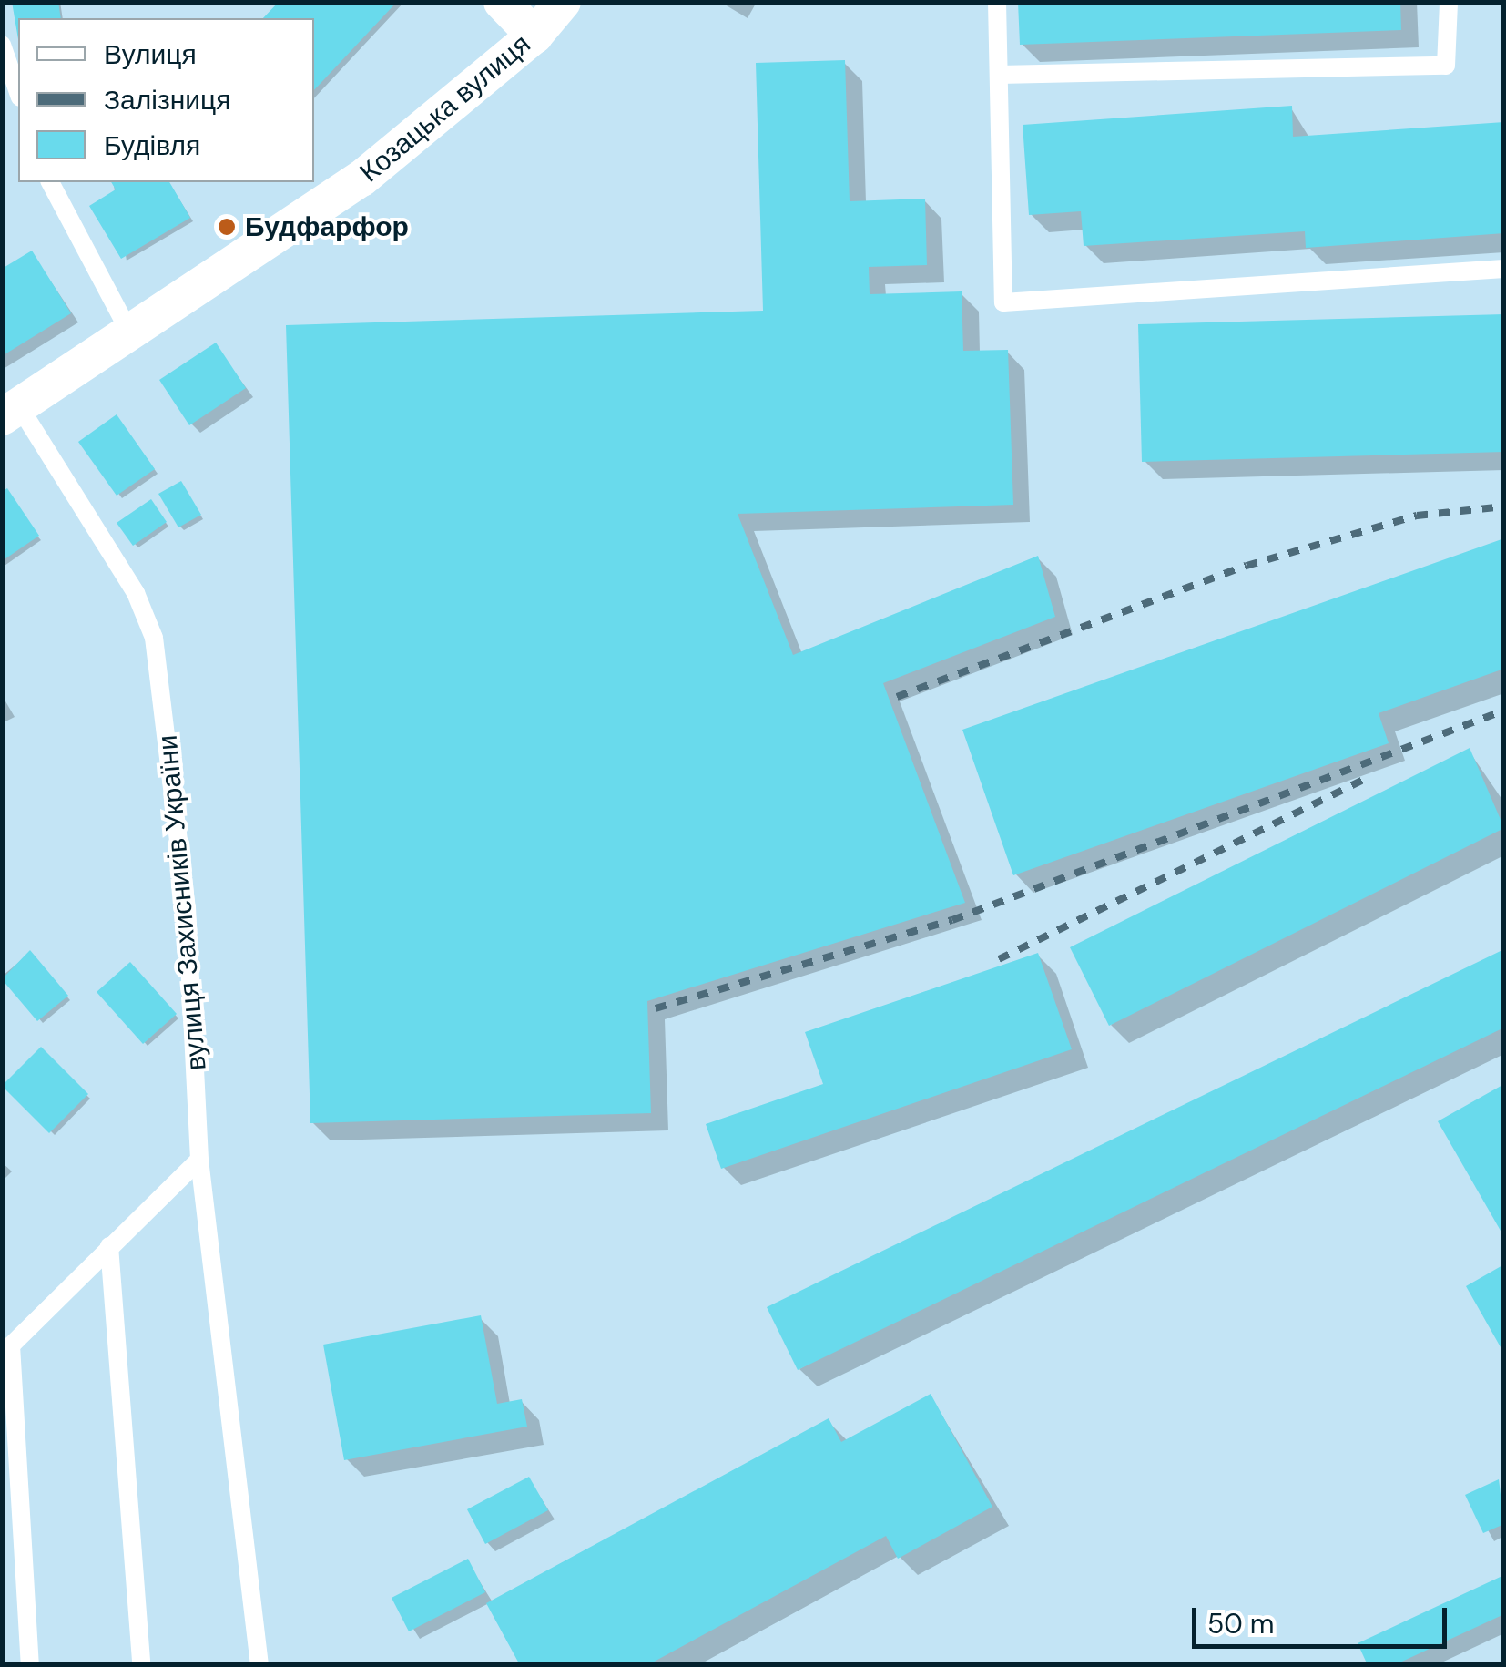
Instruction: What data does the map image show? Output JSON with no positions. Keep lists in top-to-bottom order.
{
  "streets": {
    "street": ["Козацька вулиця"],
    "lane": ["вулиця Захисників України"]
  },
  "crossings": [
    ["Козацька вулиця", "вулиця Захисників України"]
  ],
  "places": ["Будфарфор"],
  "legend": ["Вулиця", "Залізниця", "Будівля"],
  "scale_bar": "50 m"
}
